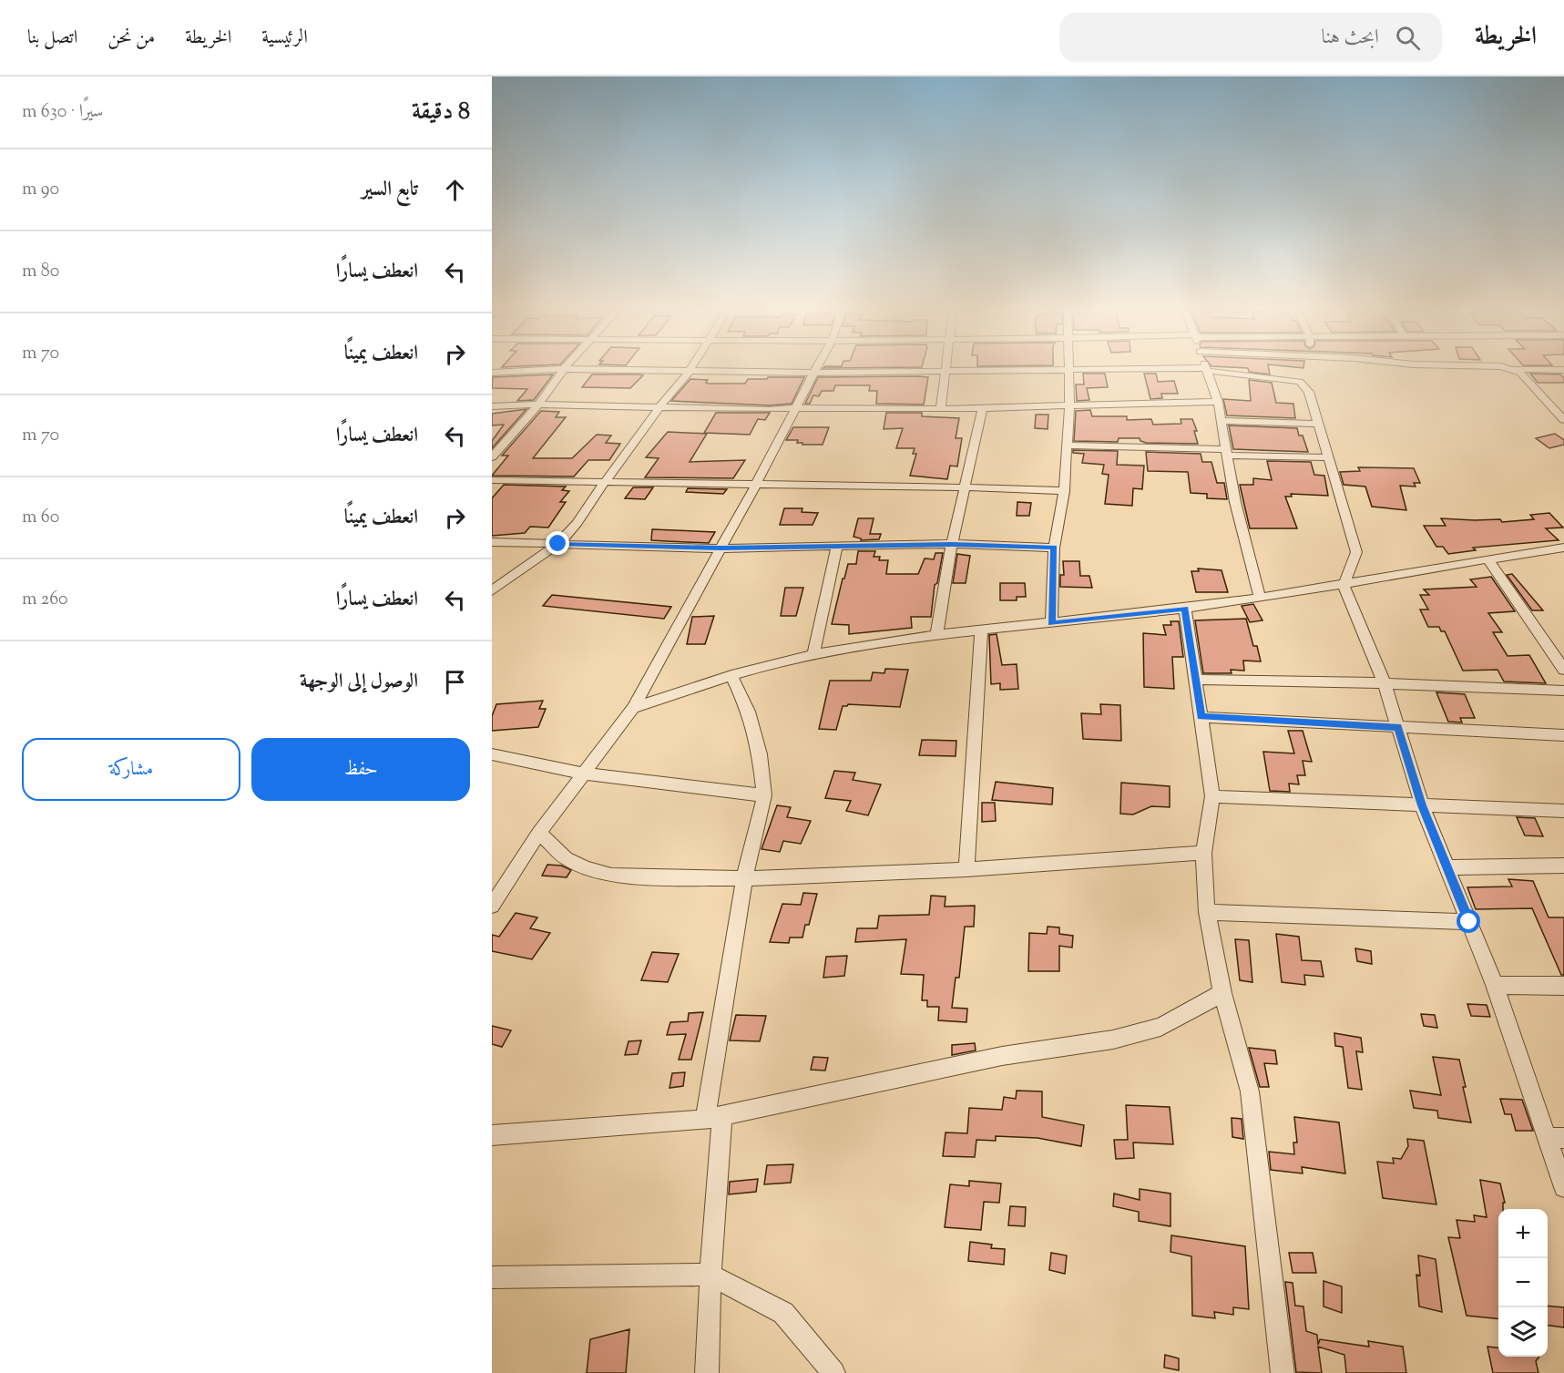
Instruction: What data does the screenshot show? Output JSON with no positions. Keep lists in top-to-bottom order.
{
  "page": {
    "header": "الخريطة",
    "search": "ابحث هنا",
    "nav": [
      "الرئيسية",
      "الخريطة",
      "من نحن",
      "اتصل بنا"
    ],
    "heading": ["8 دقيقة", "سيرًا · 630 m"],
    "list": [
      ["تابع السير", "90 m"],
      ["انعطف يسارًا", "80 m"],
      ["انعطف يمينًا", "70 m"],
      ["انعطف يسارًا", "70 m"],
      ["انعطف يمينًا", "60 m"],
      ["انعطف يسارًا", "260 m"],
      "الوصول إلى الوجهة"
    ],
    "buttons": ["حفظ", "مشاركة"],
    "map_buttons": ["+", "−"]
  }
}
